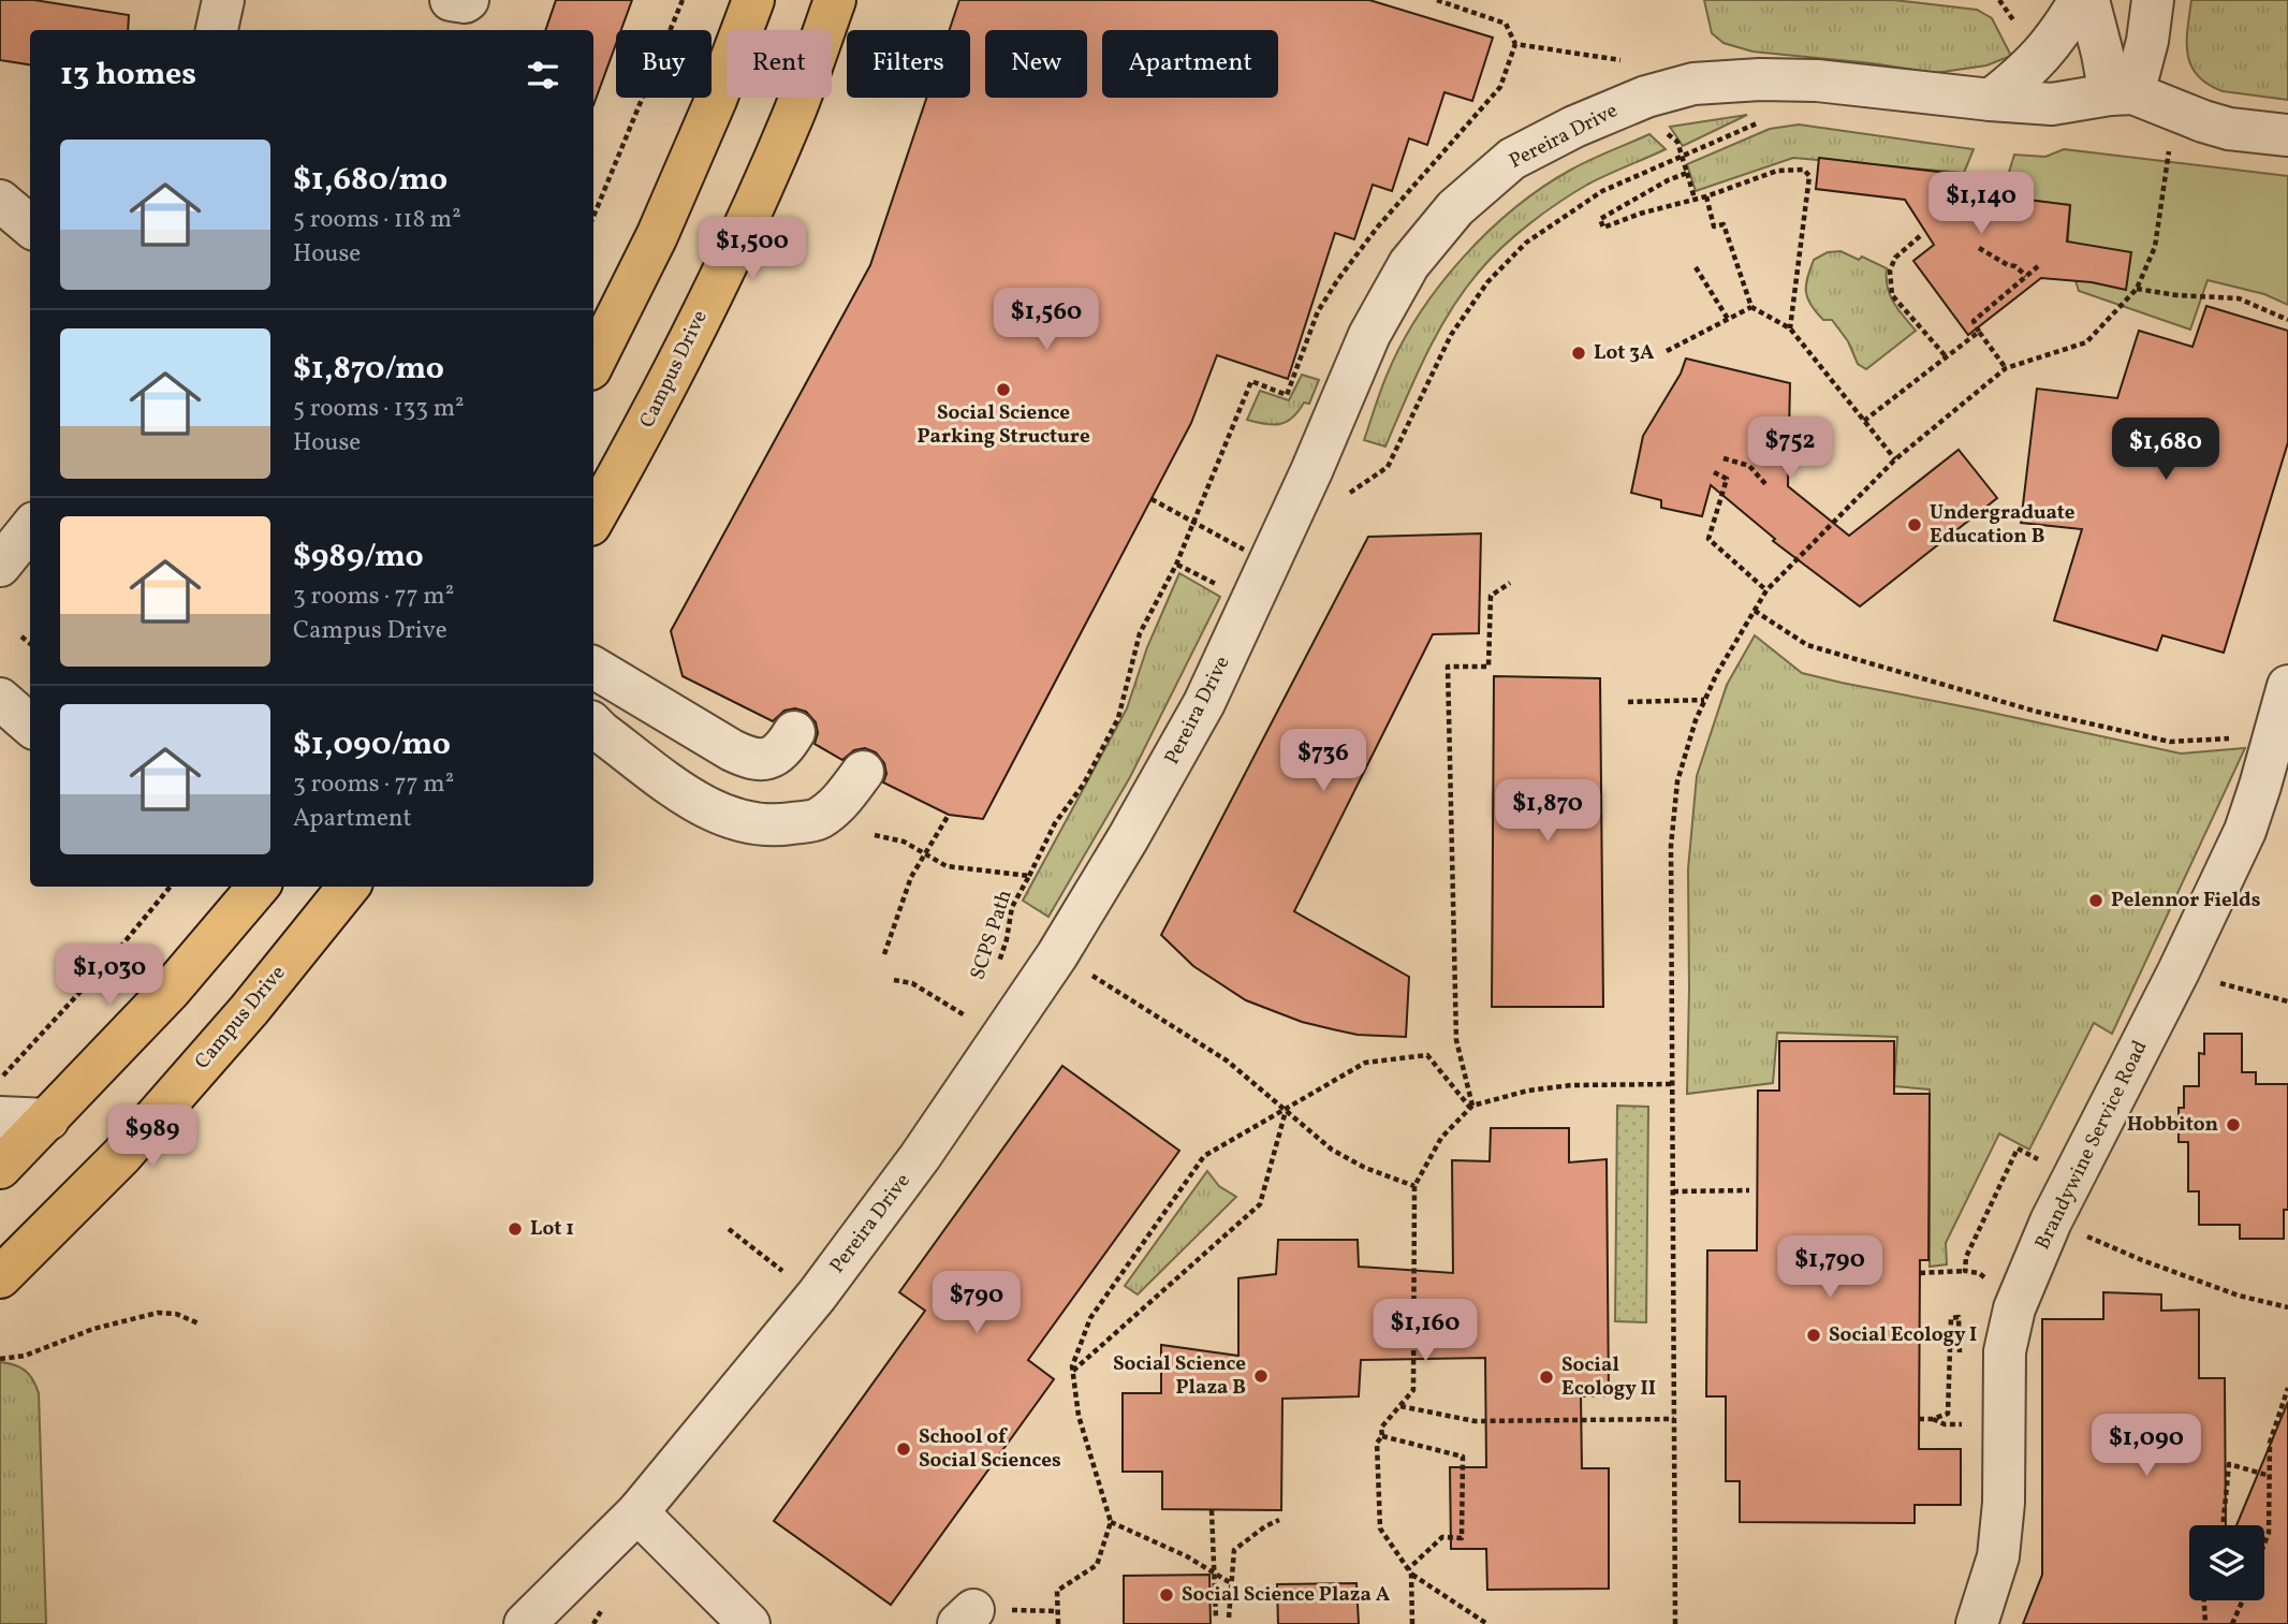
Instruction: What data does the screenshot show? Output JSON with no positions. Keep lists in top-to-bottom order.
{
  "streets": {
    "main road": ["Campus Drive"],
    "street": ["Pereira Drive", "Brandywine Service Road"],
    "path": ["SCPS Path"]
  },
  "places": [
    "Lot 3A",
    "Social Science Parking Structure",
    "Undergraduate Education B",
    "Pelennor Fields",
    "Hobbiton",
    "Lot 1",
    "Social Ecology I",
    "Social Science Plaza B",
    "Social Ecology II",
    "School of Social Sciences",
    "Social Science Plaza A"
  ],
  "page": {
    "chip": [
      "Buy",
      "Rent",
      "Filters",
      "New",
      "Apartment"
    ],
    "heading": "13 homes",
    "list": [
      {
        "name": "$1,680/mo",
        "note": "5 rooms · 118 m² · House"
      },
      {
        "name": "$1,870/mo",
        "note": "5 rooms · 133 m² · House"
      },
      {
        "name": "$989/mo",
        "note": "3 rooms · 77 m² · Campus Drive"
      },
      {
        "name": "$1,090/mo",
        "note": "3 rooms · 77 m² · Apartment"
      }
    ],
    "price": [
      "$1,140",
      "$1,500",
      "$1,560",
      "$752",
      "$1,680",
      "$736",
      "$1,870",
      "$1,030",
      "$989",
      "$1,790",
      "$790",
      "$1,160",
      "$1,090"
    ]
  }
}
